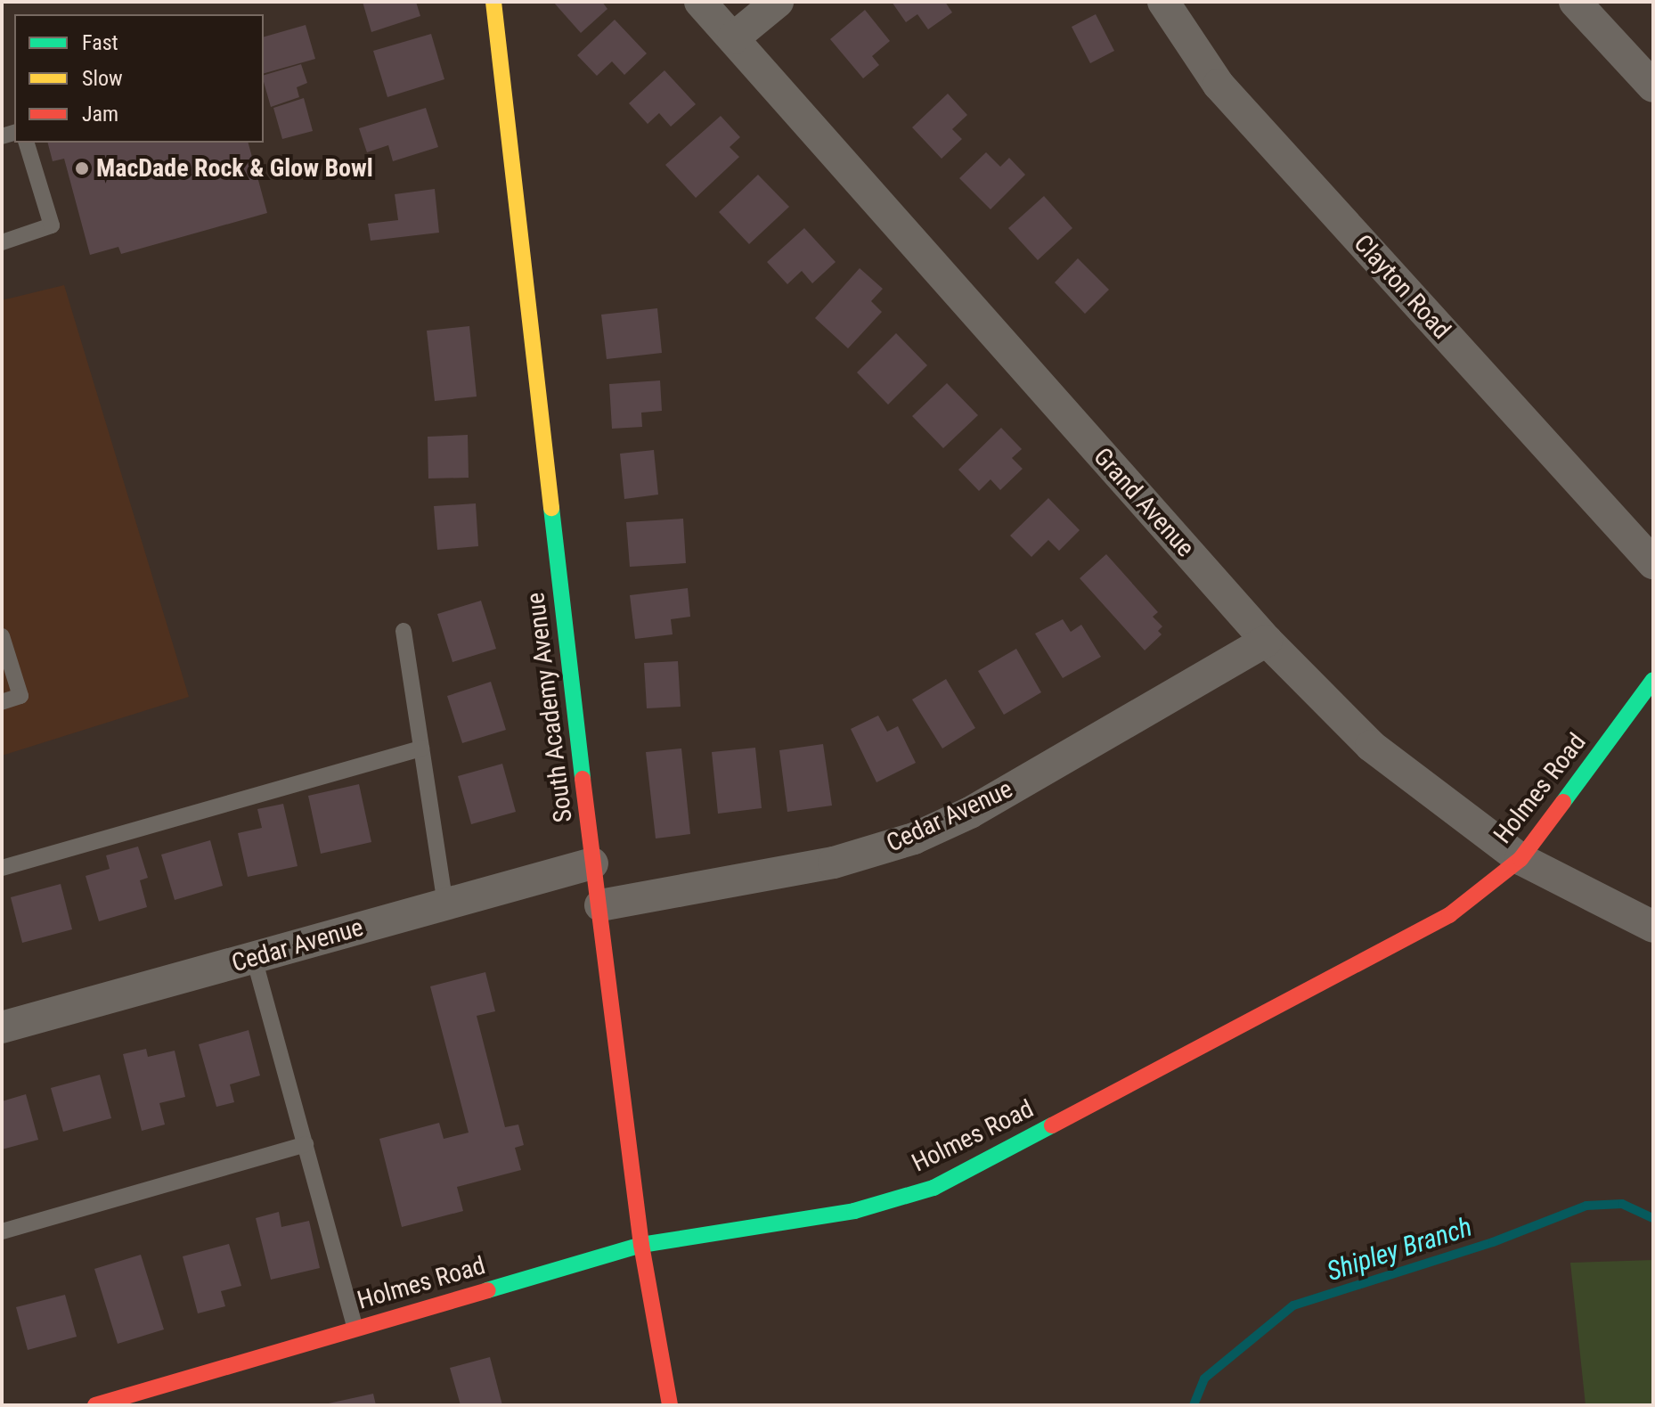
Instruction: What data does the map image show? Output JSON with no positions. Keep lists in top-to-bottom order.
{
  "streets": {
    "street": [
      "Clayton Road",
      "Grand Avenue",
      "South Academy Avenue",
      "Holmes Road",
      "Cedar Avenue"
    ]
  },
  "crossings": [
    ["Grand Avenue", "Holmes Road"],
    ["Grand Avenue", "Cedar Avenue"],
    ["South Academy Avenue", "Holmes Road"],
    ["South Academy Avenue", "Cedar Avenue"]
  ],
  "water": ["Shipley Branch"],
  "places": ["MacDade Rock & Glow Bowl"],
  "legend": ["Fast", "Slow", "Jam"]
}
